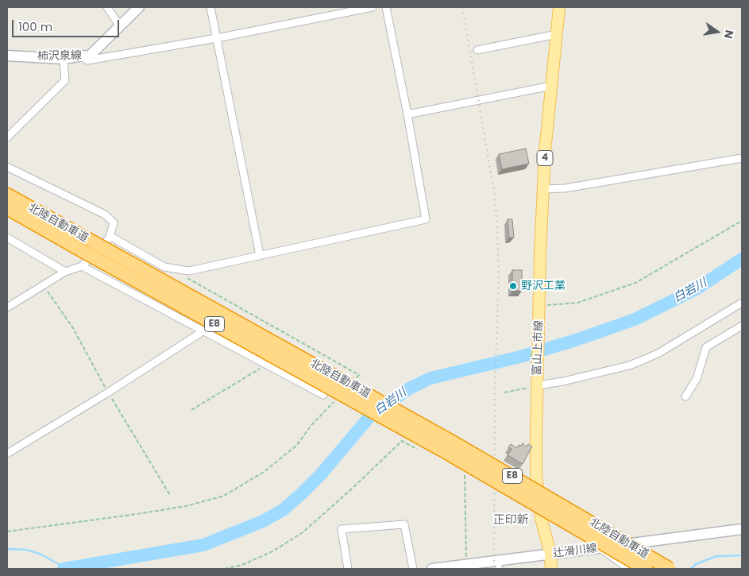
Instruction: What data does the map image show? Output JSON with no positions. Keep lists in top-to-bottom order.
{
  "streets": {
    "highway": ["北陸自動車道", "E8"],
    "main road": [
      "柿沢泉線",
      "4",
      "富山上市線",
      "辻滑川線"
    ]
  },
  "crossings": [
    ["4", "富山上市線"],
    ["4", "辻滑川線"]
  ],
  "districts": ["正印新"],
  "water": ["白岩川"],
  "places": ["野沢工業"],
  "scale_bar": "100 m",
  "north": "right"
}
